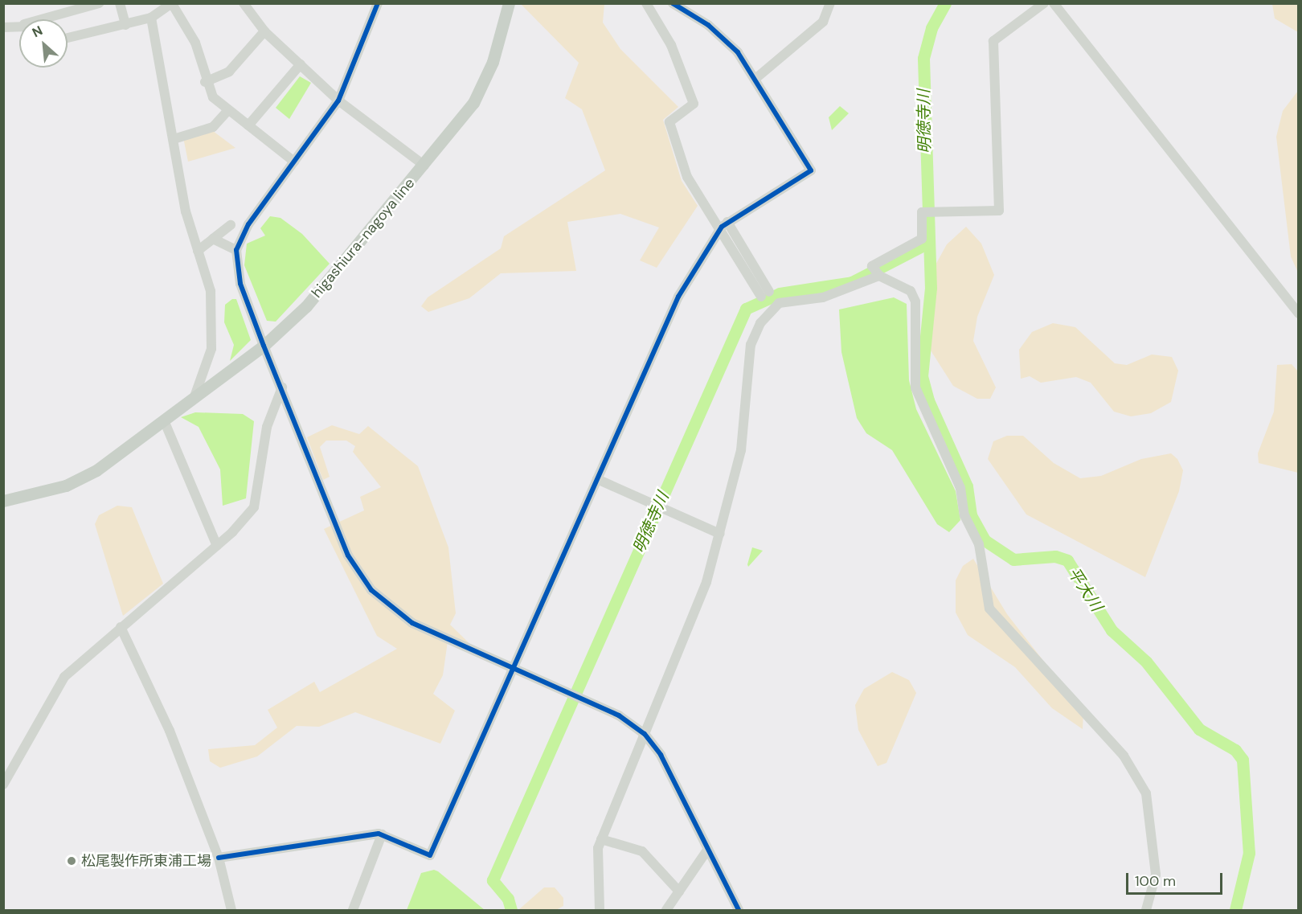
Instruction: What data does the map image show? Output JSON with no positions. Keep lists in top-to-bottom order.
{
  "streets": {
    "main road": ["higashiura-nagoya line"]
  },
  "water": ["明徳寺川", "平大川"],
  "places": ["松尾製作所東浦工場"],
  "scale_bar": "100 m",
  "north": "top left"
}
